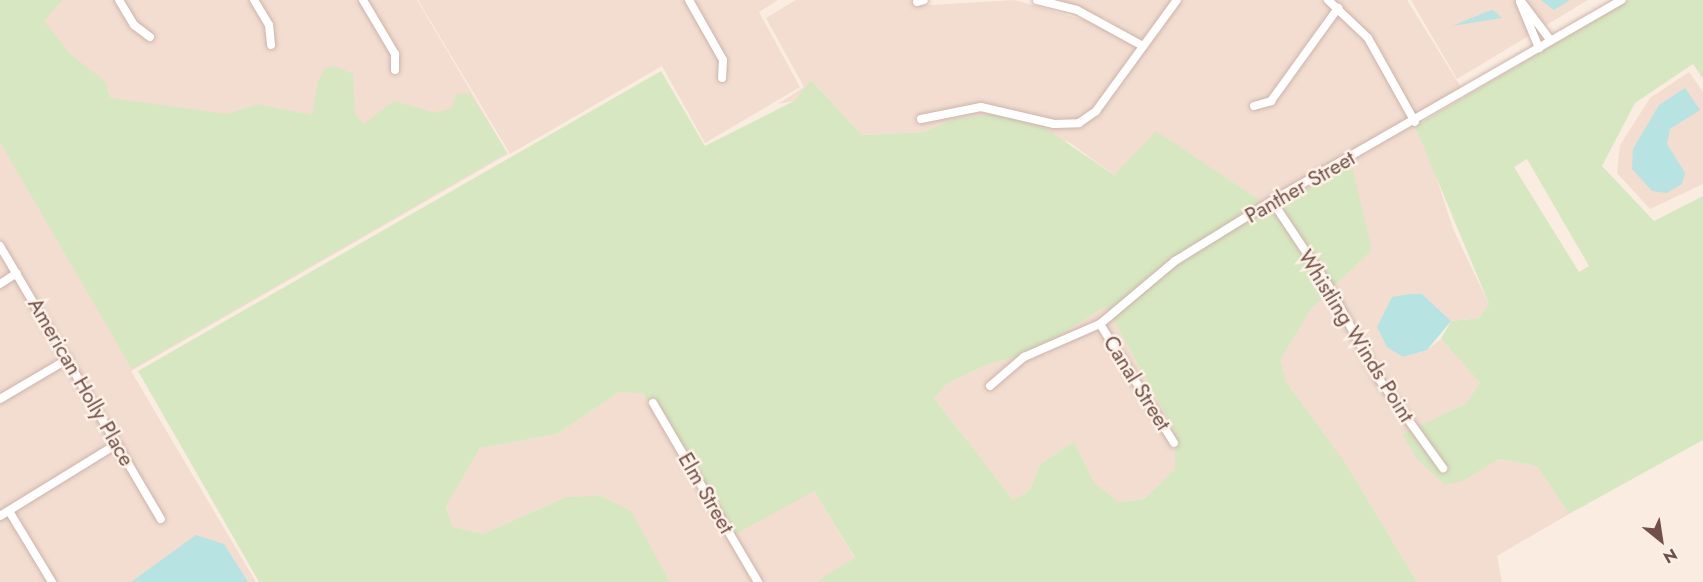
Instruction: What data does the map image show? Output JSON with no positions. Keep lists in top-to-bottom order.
{
  "streets": {
    "street": [
      "Panther Street",
      "Whistling Winds Point",
      "American Holly Place",
      "Canal Street",
      "Elm Street"
    ]
  },
  "crossings": [
    ["Panther Street", "Whistling Winds Point"],
    ["Panther Street", "Canal Street"]
  ],
  "north": "bottom right"
}
